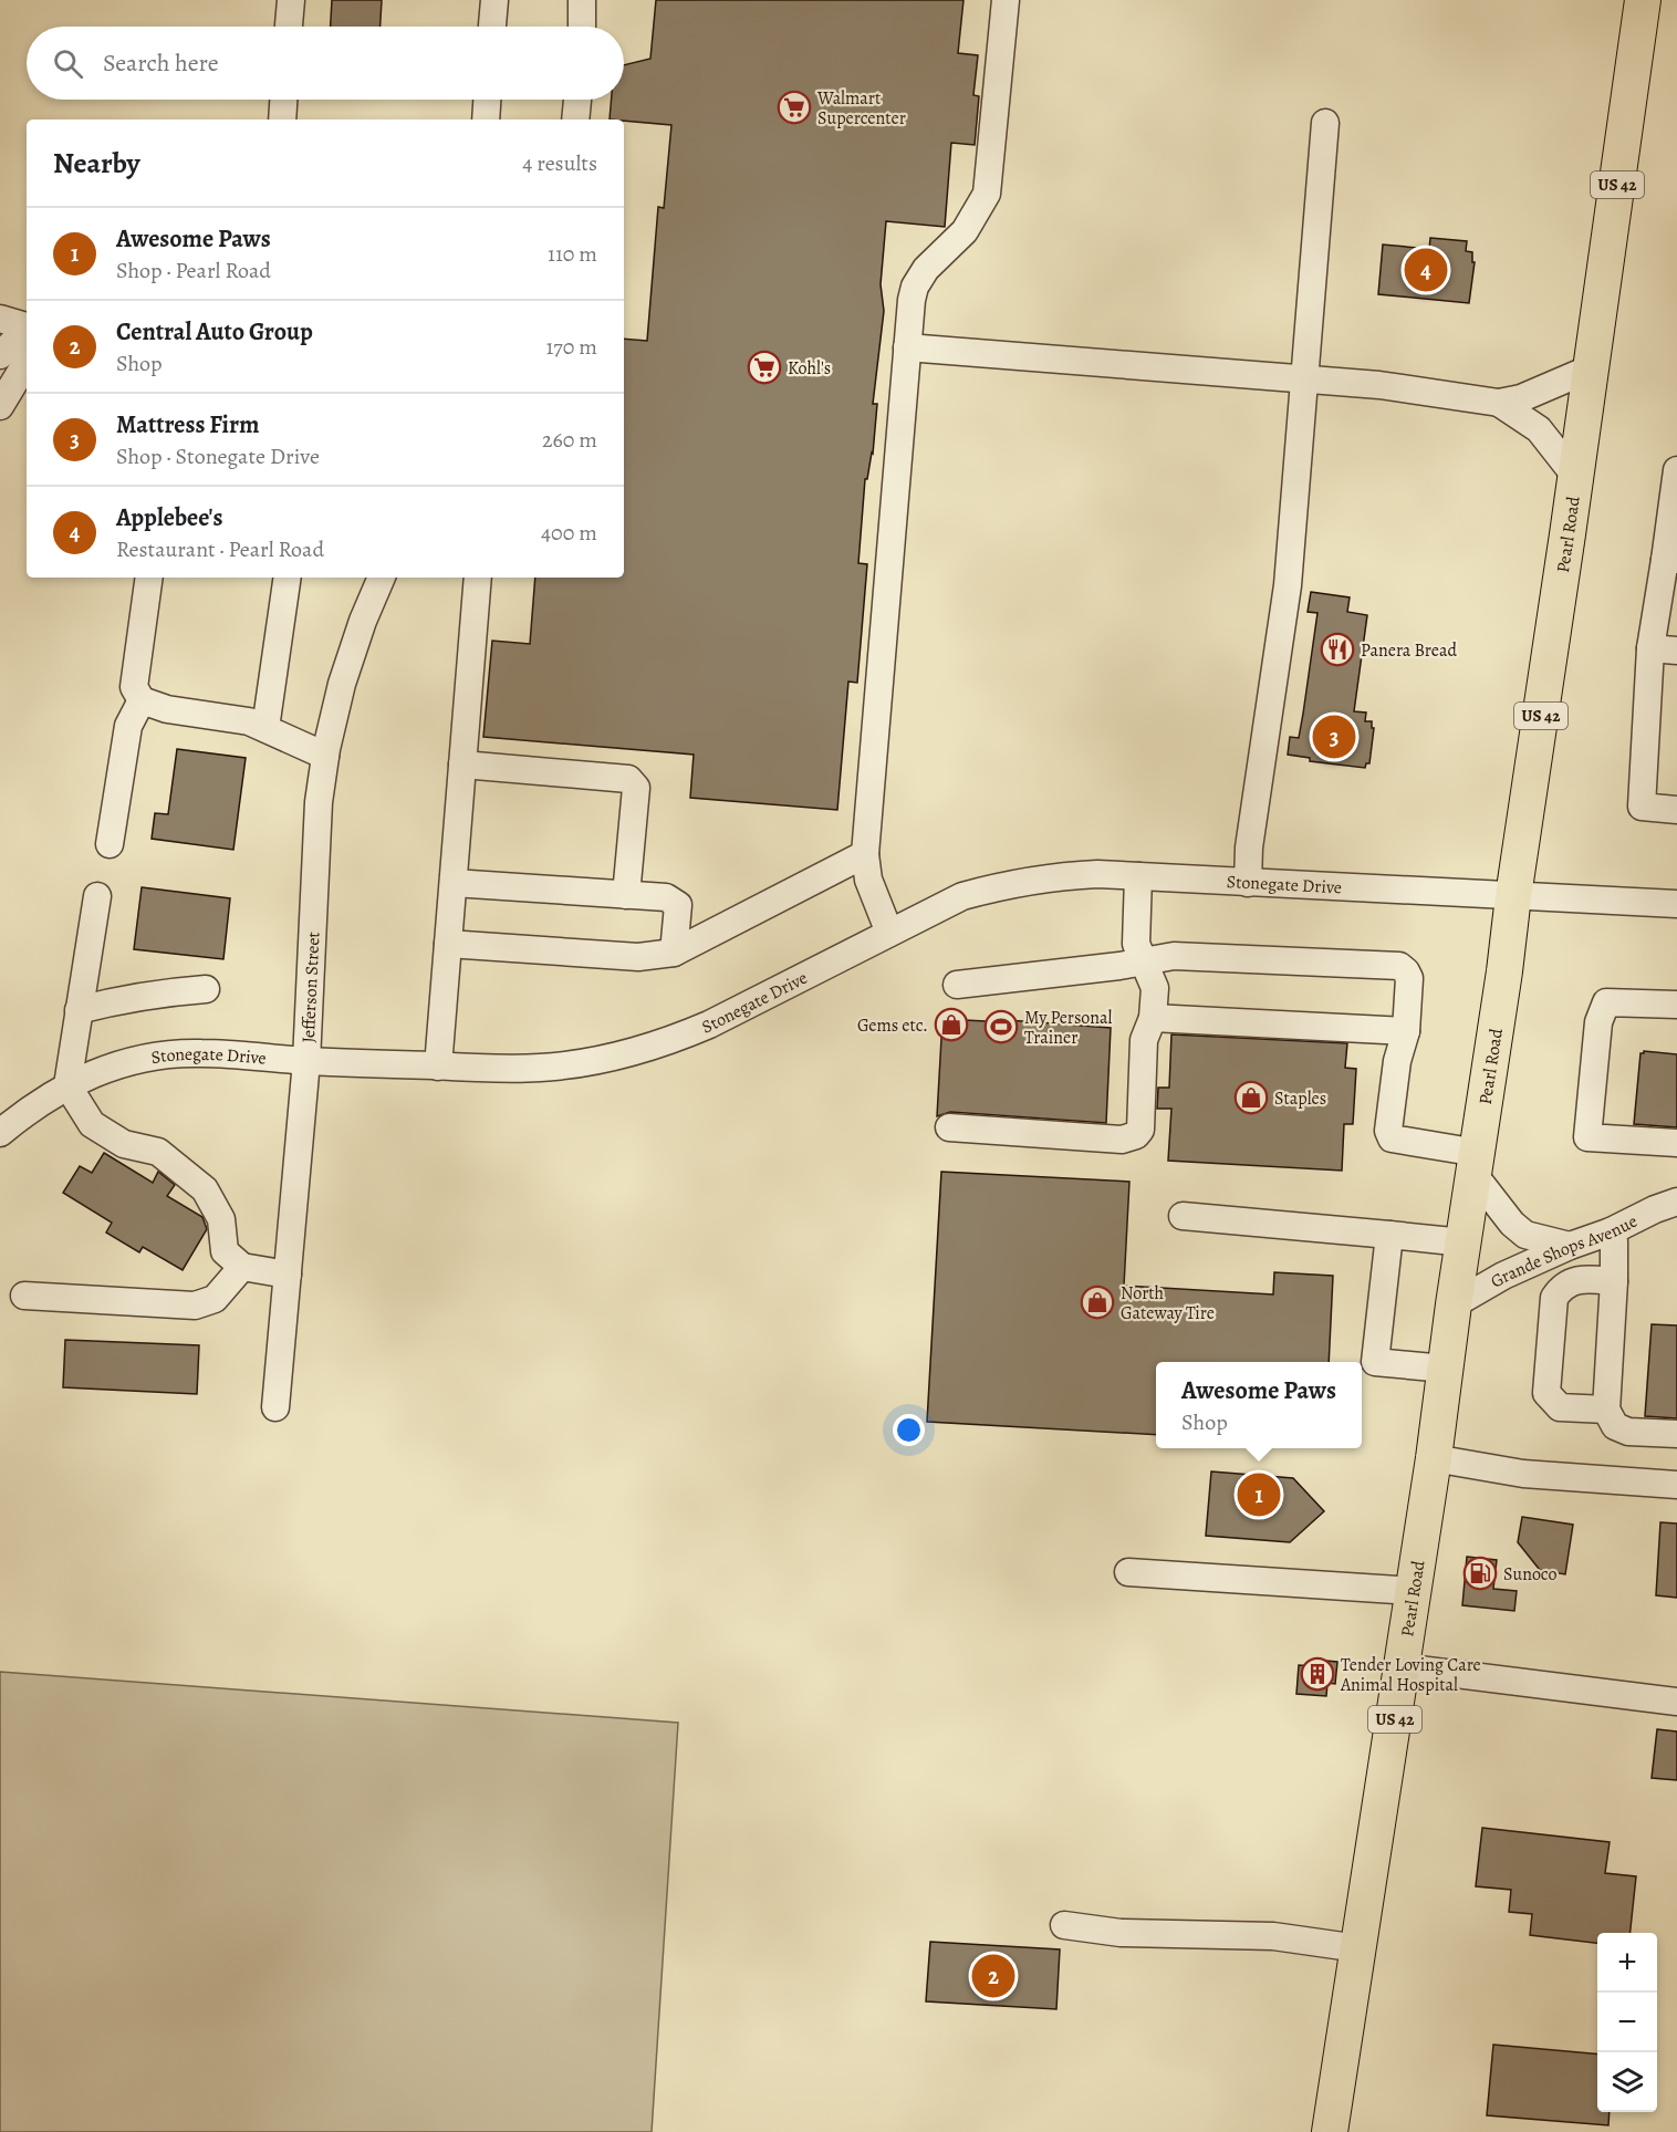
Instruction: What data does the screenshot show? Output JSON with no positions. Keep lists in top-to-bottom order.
{
  "streets": {
    "main road": ["US 42", "Pearl Road"],
    "street": ["Stonegate Drive", "Jefferson Street", "Grande Shops Avenue"]
  },
  "crossings": [
    ["Pearl Road", "Stonegate Drive"],
    ["Pearl Road", "Grande Shops Avenue"],
    ["Stonegate Drive", "Jefferson Street"]
  ],
  "places": {
    "supermarket": ["Walmart Supercenter", "Kohl's"],
    "restaurant": ["Panera Bread"],
    "shop": ["Gems etc.", "Staples", "North Gateway Tire"],
    "sports": ["My Personal Trainer"],
    "fuel station": ["Sunoco"],
    "building": ["Tender Loving Care Animal Hospital"]
  },
  "page": {
    "search": "Search here",
    "heading": ["Nearby", "4 results"],
    "list": [
      {
        "mark": "1",
        "name": "Awesome Paws",
        "note": "Shop · Pearl Road",
        "value": "110 m"
      },
      {
        "mark": "2",
        "name": "Central Auto Group",
        "note": "Shop",
        "value": "170 m"
      },
      {
        "mark": "3",
        "name": "Mattress Firm",
        "note": "Shop · Stonegate Drive",
        "value": "260 m"
      },
      {
        "mark": "4",
        "name": "Applebee's",
        "note": "Restaurant · Pearl Road",
        "value": "400 m"
      }
    ],
    "pins": [
      "4",
      "3",
      "1",
      "2"
    ],
    "popup": ["Awesome Paws", "Shop"],
    "map_buttons": ["+", "−"]
  }
}
